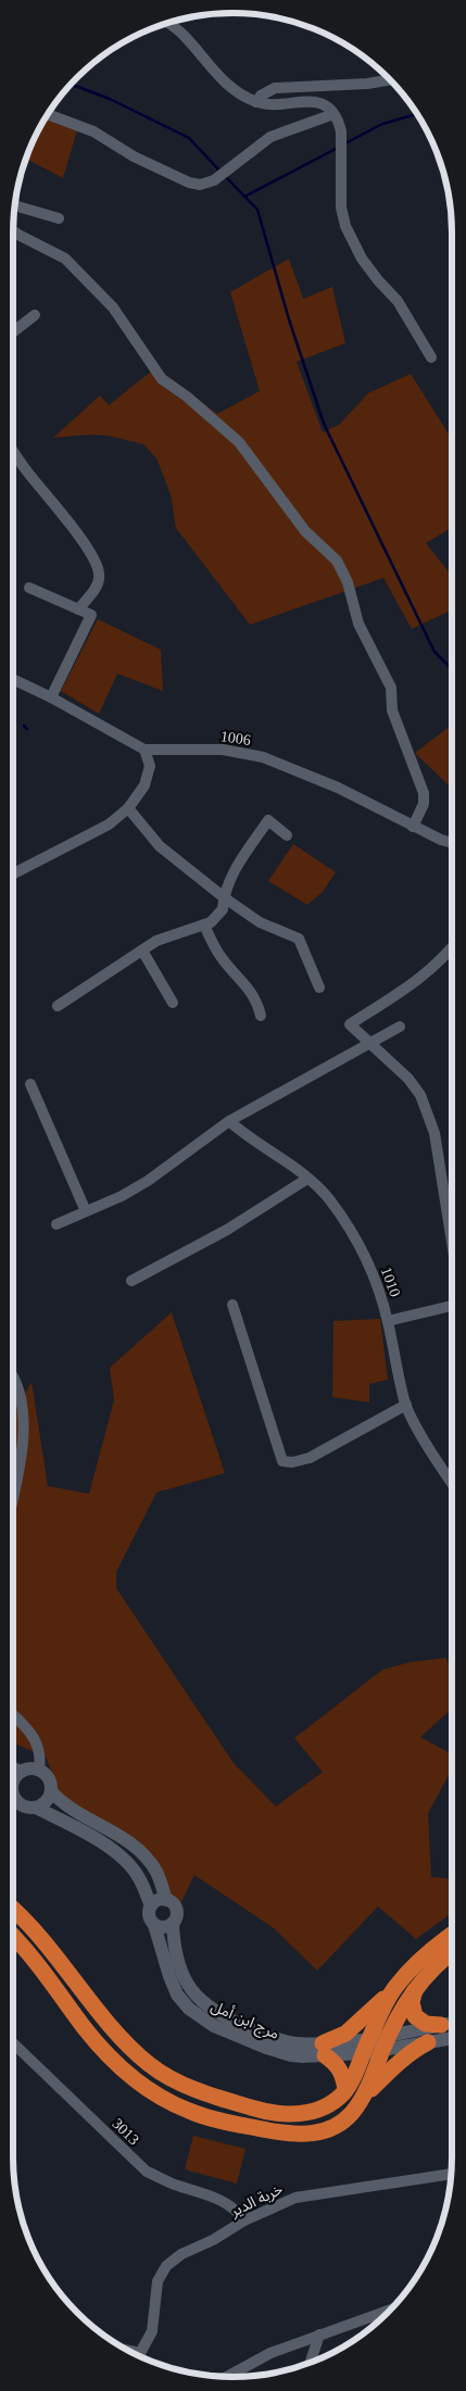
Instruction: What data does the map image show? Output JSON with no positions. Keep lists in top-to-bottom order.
{
  "streets": {
    "street": [
      "1006",
      "1010",
      "مرج ابن أمل",
      "3013",
      "خربة الدير"
    ]
  },
  "crossings": [
    ["3013", "خربة الدير"]
  ]
}
